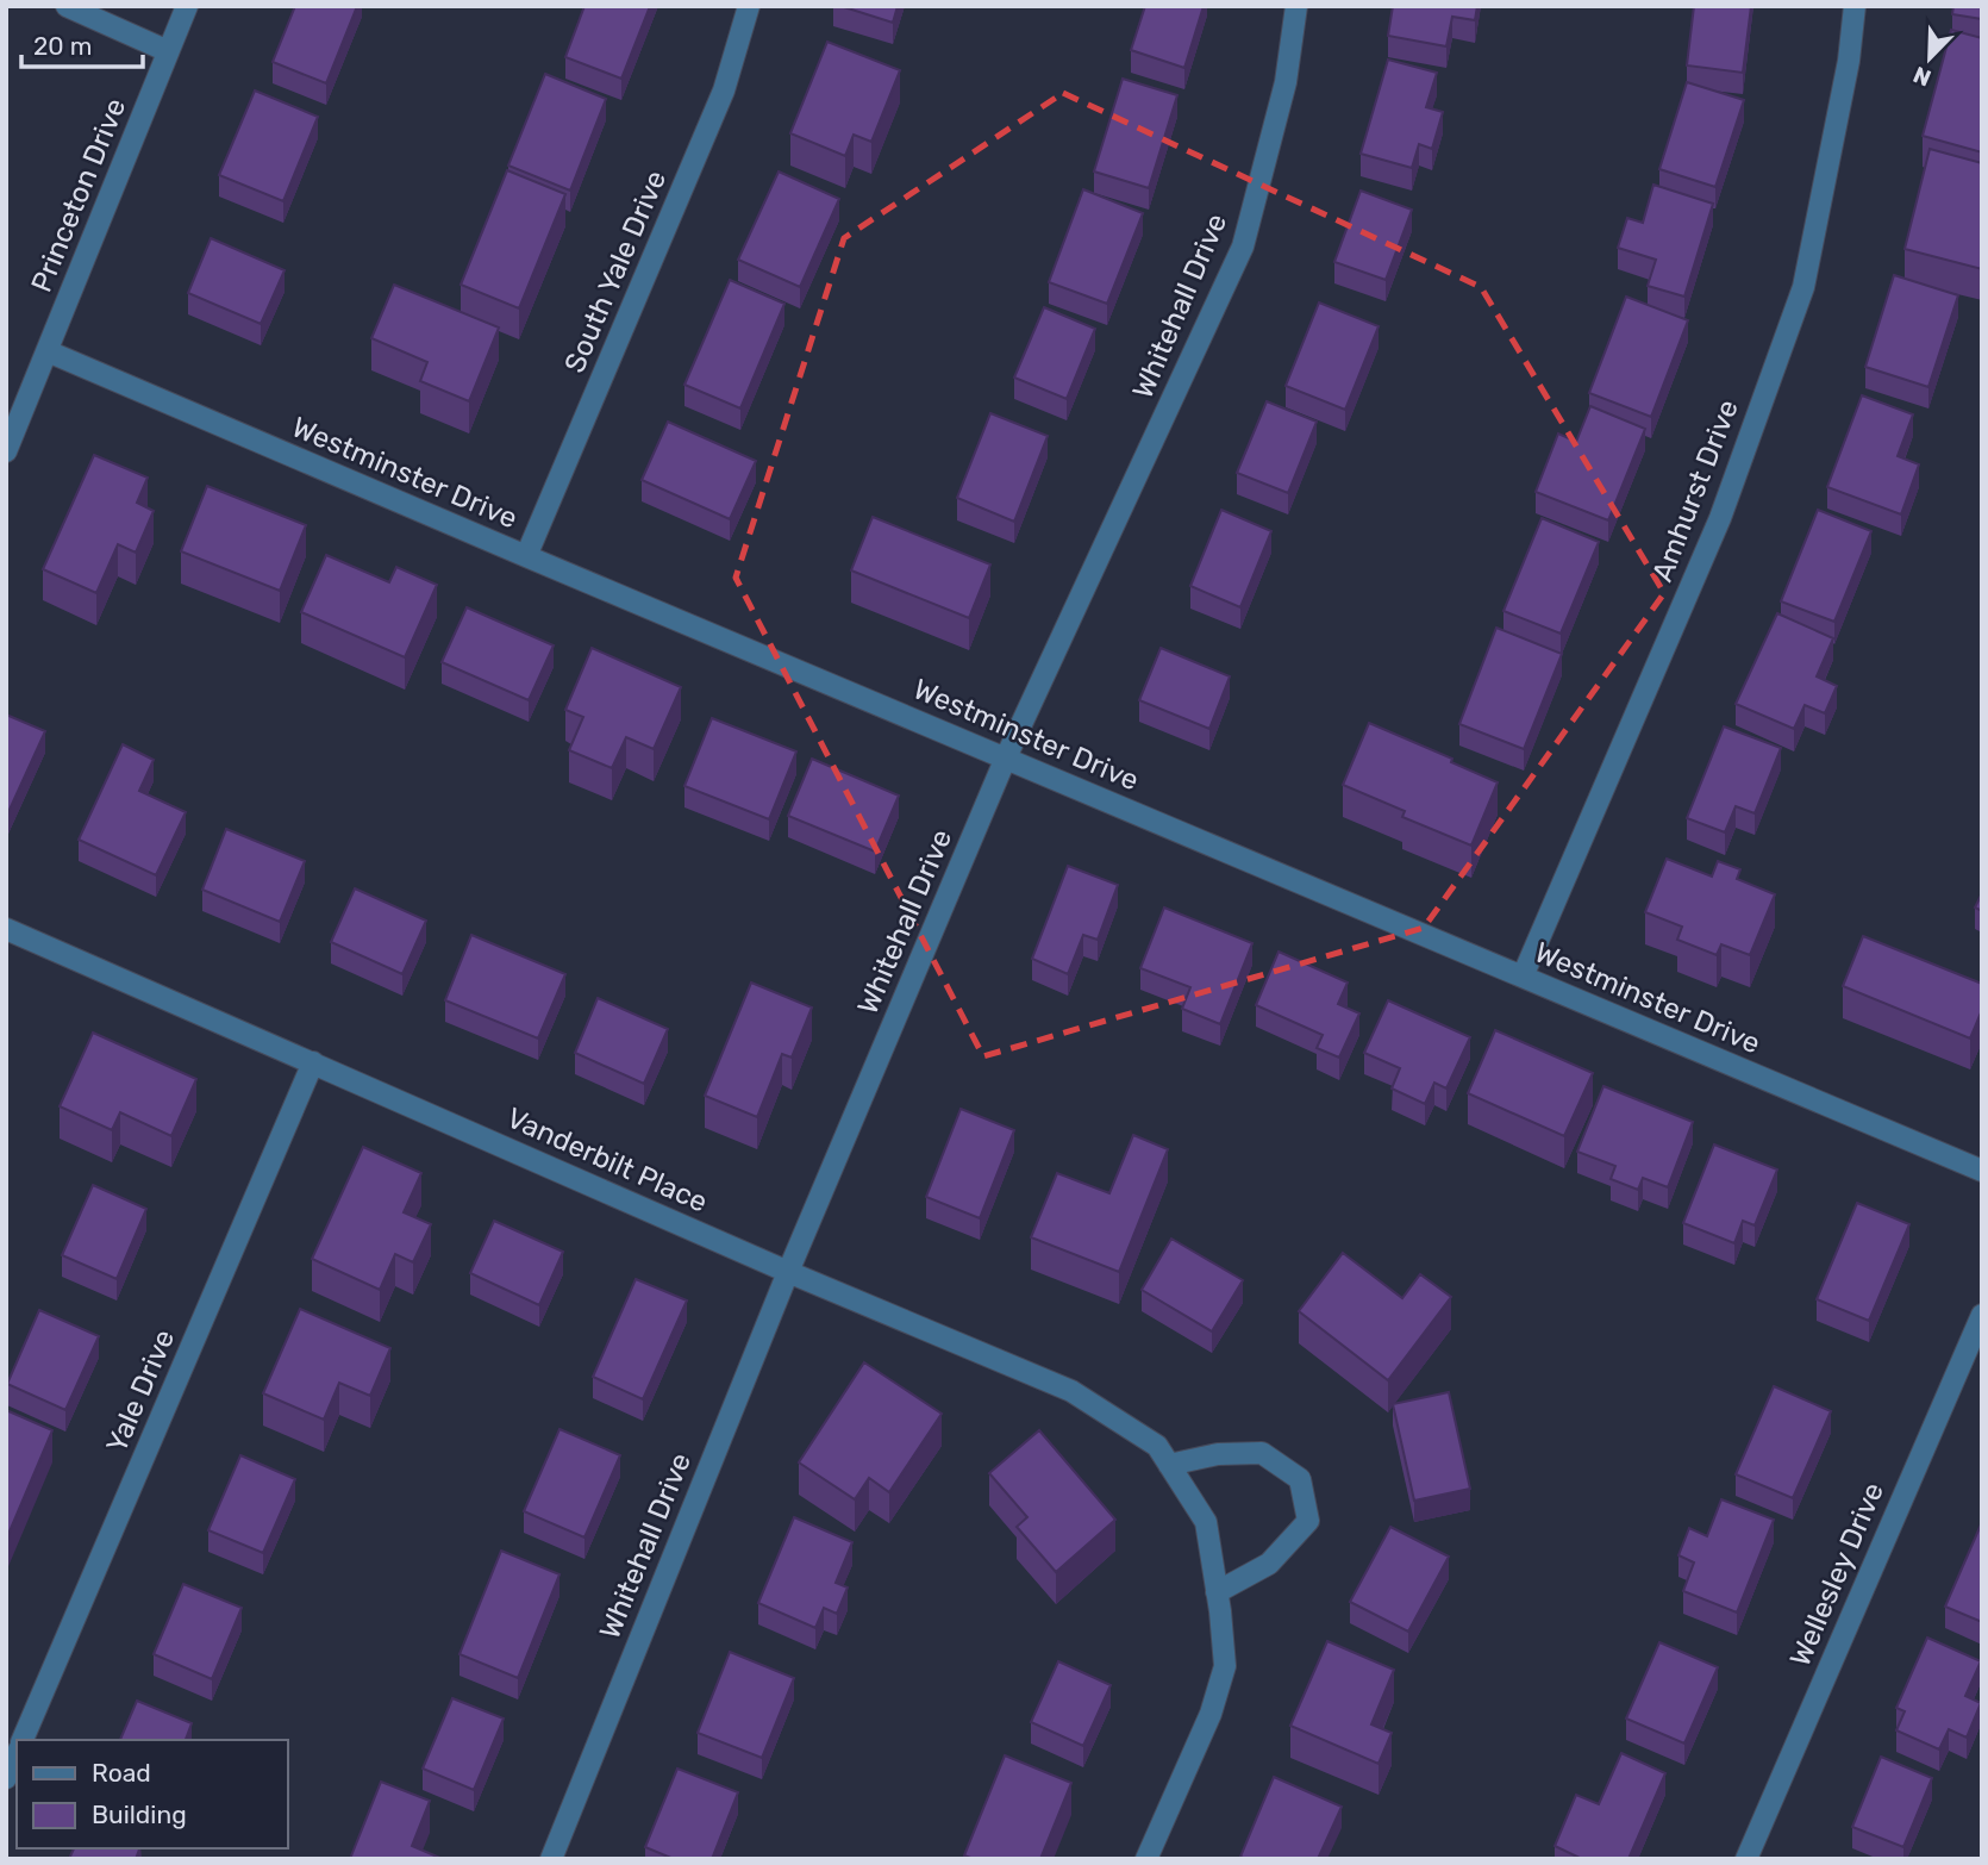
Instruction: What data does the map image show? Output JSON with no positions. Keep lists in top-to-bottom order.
{
  "streets": {
    "street": [
      "Princeton Drive",
      "South Yale Drive",
      "Whitehall Drive",
      "Westminster Drive",
      "Amhurst Drive",
      "Vanderbilt Place",
      "Yale Drive",
      "Wellesley Drive"
    ]
  },
  "crossings": [
    ["Princeton Drive", "Westminster Drive"],
    ["South Yale Drive", "Westminster Drive"],
    ["Whitehall Drive", "Westminster Drive"],
    ["Whitehall Drive", "Vanderbilt Place"],
    ["Westminster Drive", "Amhurst Drive"],
    ["Vanderbilt Place", "Yale Drive"]
  ],
  "legend": ["Road", "Building"],
  "scale_bar": "20 m",
  "north": "bottom left"
}
